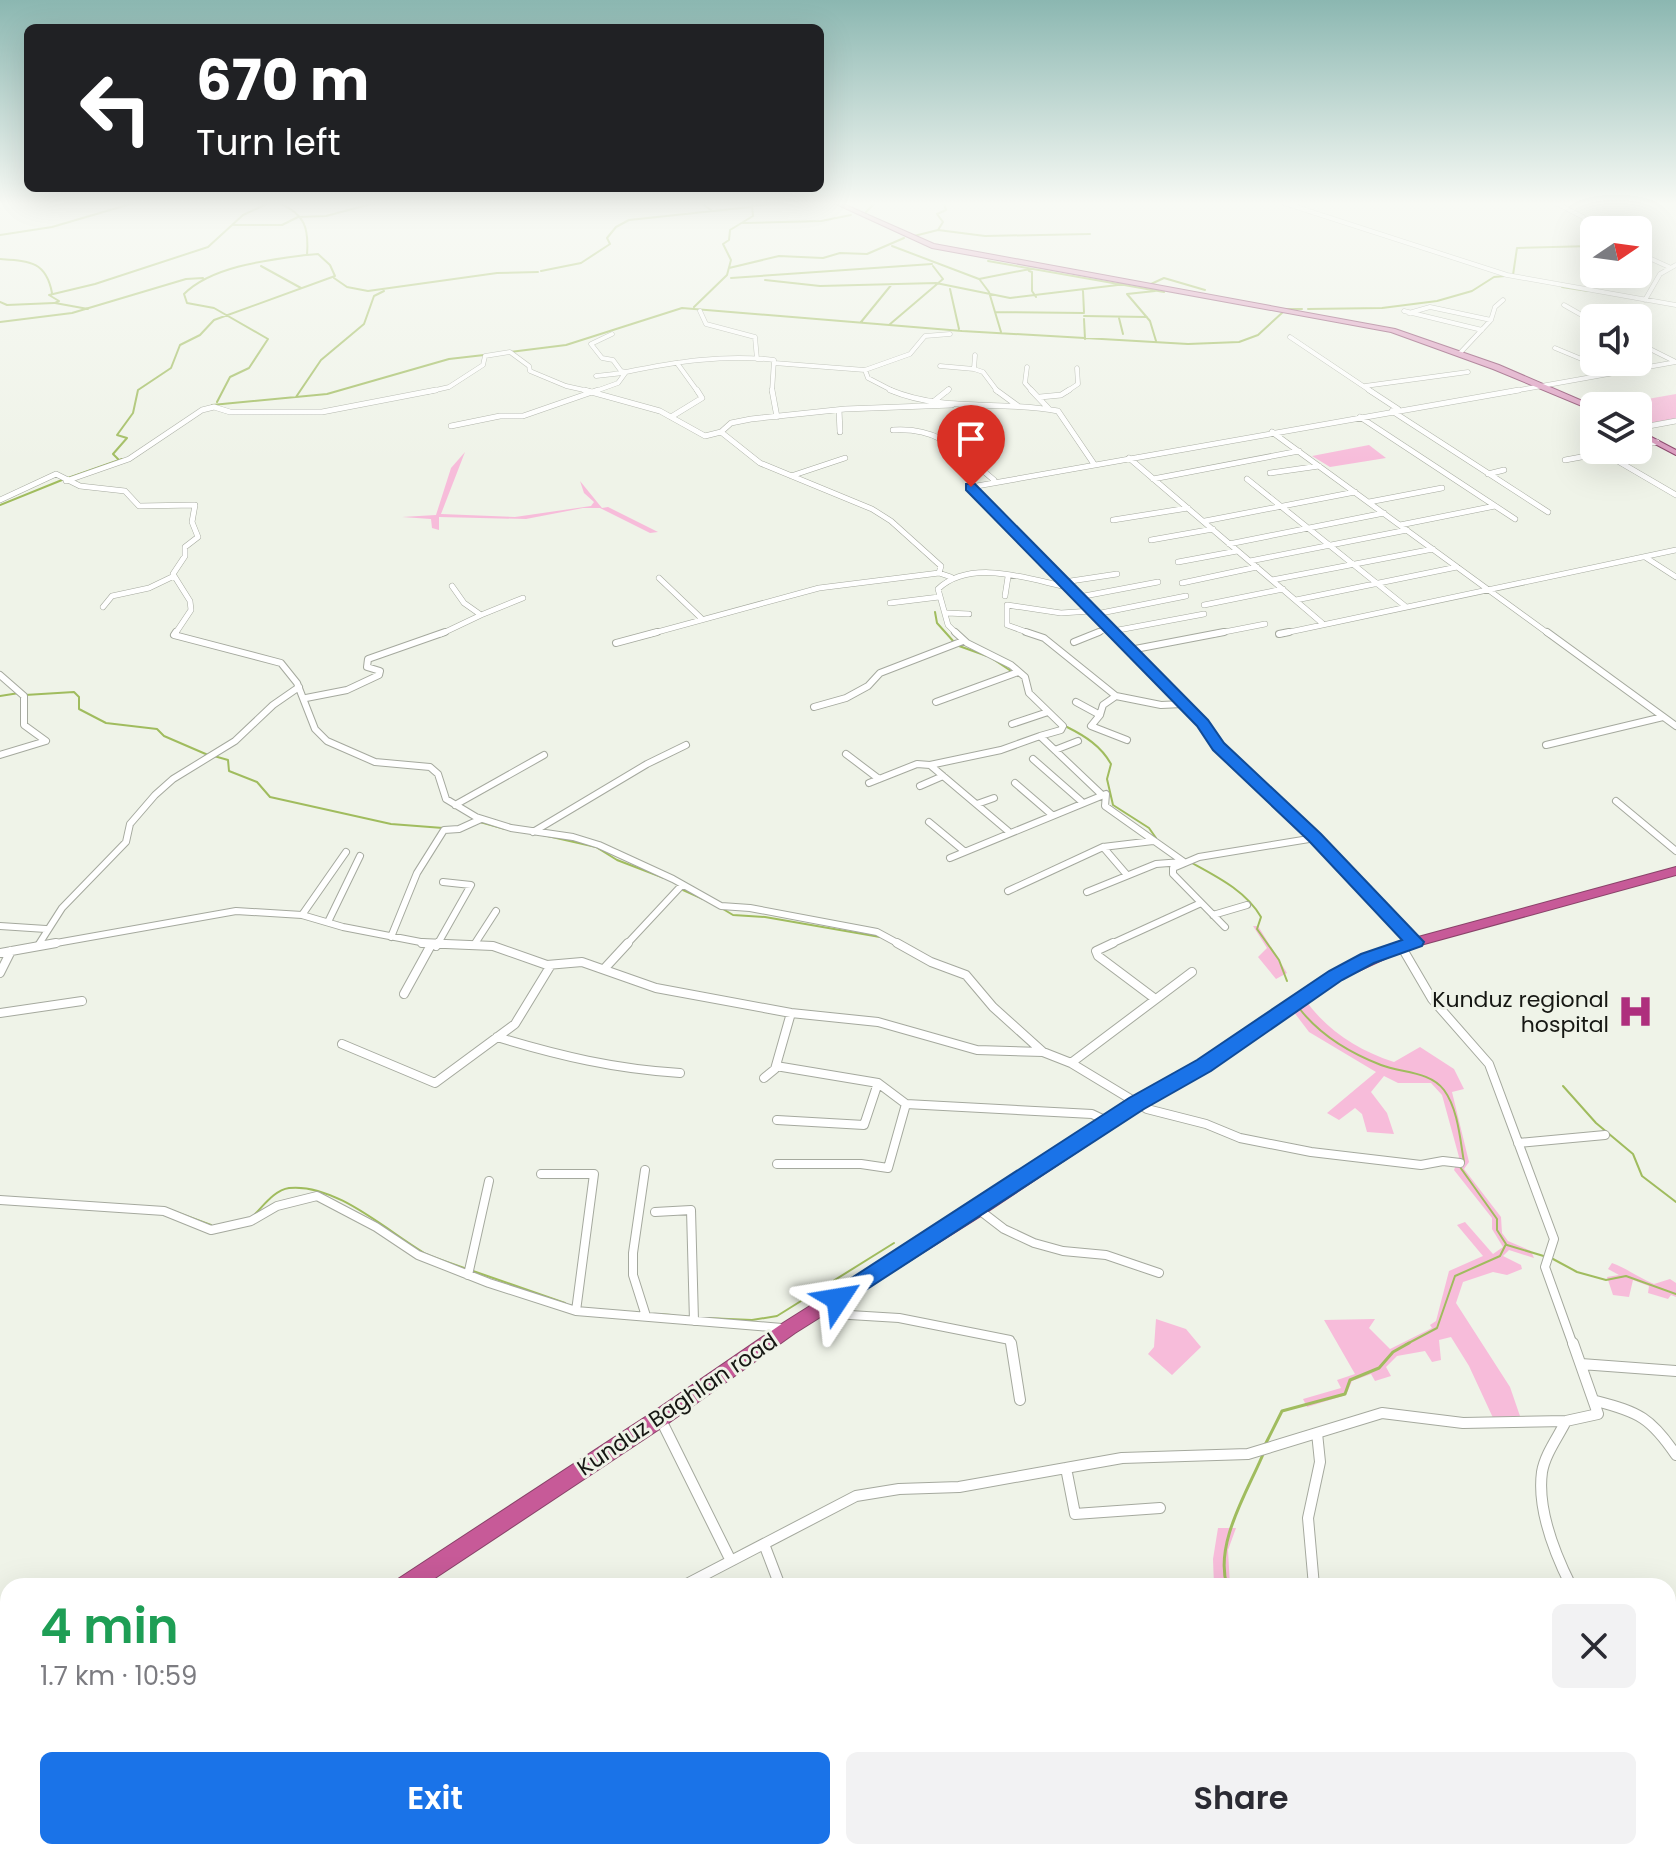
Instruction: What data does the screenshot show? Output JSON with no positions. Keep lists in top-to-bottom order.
{
  "streets": {
    "highway": ["Kunduz Baghlan road"]
  },
  "places": {
    "hospital": ["Kunduz regional hospital"]
  },
  "north": "right",
  "page": {
    "turn": ["670 m", "Turn left"],
    "heading": ["4 min", "1.7 km · 10:59"],
    "buttons": ["Exit", "Share"]
  }
}
